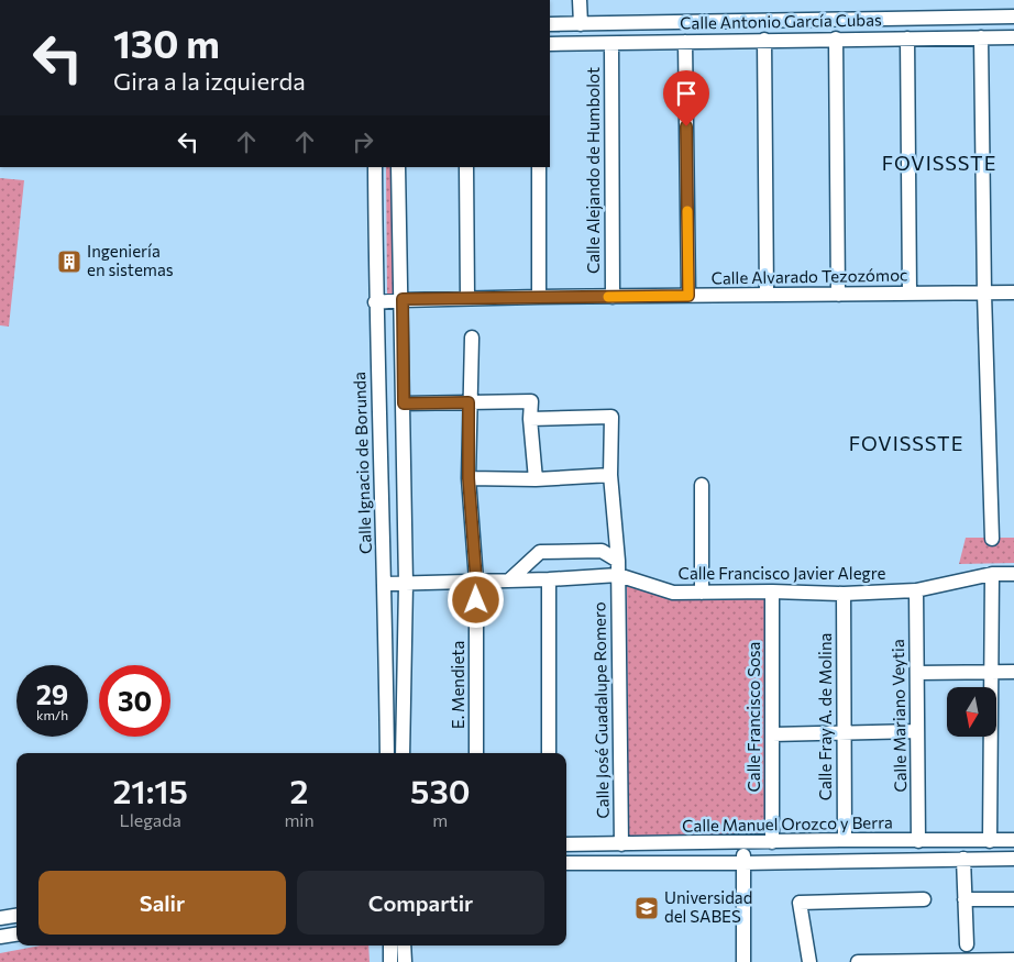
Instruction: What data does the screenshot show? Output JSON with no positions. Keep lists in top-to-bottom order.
{
  "streets": {
    "street": [
      "Calle Antonio García Cubas",
      "Calle Alejando de Humbolot",
      "Calle Alvarado Tezozómoc",
      "Calle Ignacio de Borunda",
      "Calle Francisco Javier Alegre",
      "E. Mendieta",
      "Calle José Guadalupe Romero",
      "Calle Mariano Veytia",
      "Calle Francisco Sosa",
      "Calle Fray A. de Molina",
      "Calle Manuel Orozco y Berra"
    ]
  },
  "crossings": [
    ["Calle Antonio García Cubas", "Calle Alejando de Humbolot"],
    ["Calle Alejando de Humbolot", "Calle Alvarado Tezozómoc"],
    ["Calle Alvarado Tezozómoc", "Calle Ignacio de Borunda"],
    ["Calle Ignacio de Borunda", "Calle Francisco Javier Alegre"],
    ["Calle Francisco Javier Alegre", "E. Mendieta"],
    ["Calle Francisco Javier Alegre", "Calle José Guadalupe Romero"],
    ["Calle Francisco Javier Alegre", "Calle Mariano Veytia"],
    ["Calle Francisco Javier Alegre", "Calle Francisco Sosa"],
    ["Calle Francisco Javier Alegre", "Calle Fray A. de Molina"],
    ["Calle José Guadalupe Romero", "Calle Manuel Orozco y Berra"],
    ["Calle Mariano Veytia", "Calle Manuel Orozco y Berra"],
    ["Calle Francisco Sosa", "Calle Manuel Orozco y Berra"],
    ["Calle Fray A. de Molina", "Calle Manuel Orozco y Berra"]
  ],
  "districts": ["FOVISSSTE", "FOVISSSTE"],
  "places": {
    "building": ["Ingeniería en sistemas"],
    "school or university": ["Universidad del SABES"]
  },
  "north": "bottom",
  "page": {
    "turn": ["130 m", "Gira a la izquierda"],
    "speed": "29 km/h",
    "limit": "30",
    "eta": [
      "21:15",
      "Llegada",
      "2",
      "min",
      "530",
      "m"
    ],
    "buttons": ["Salir", "Compartir"]
  }
}
